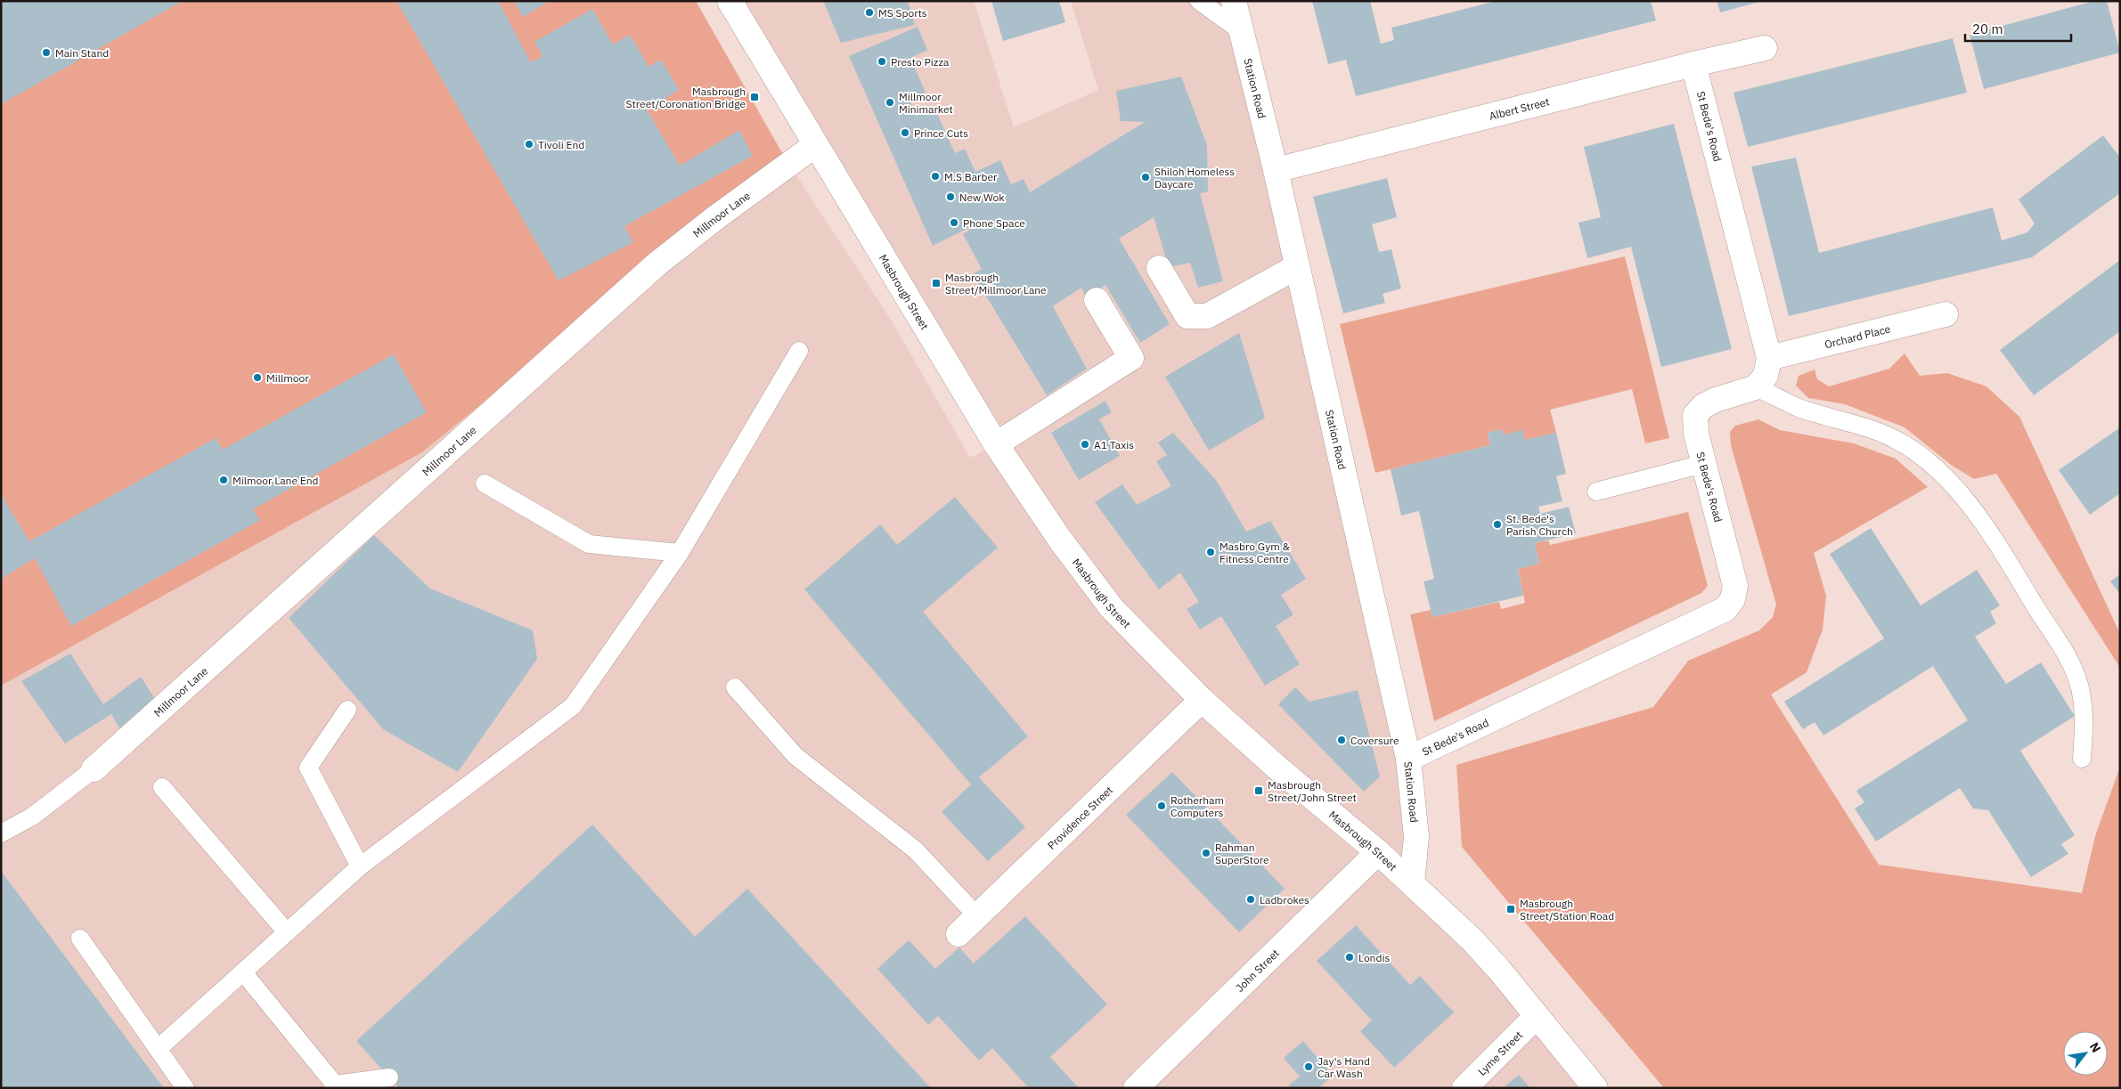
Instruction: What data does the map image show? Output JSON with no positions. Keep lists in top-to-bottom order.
{
  "streets": {
    "street": [
      "Station Road",
      "Albert Street",
      "St Bede's Road",
      "Millmoor Lane",
      "Masbrough Street",
      "Orchard Place",
      "Providence Street",
      "John Street",
      "Lyme Street"
    ]
  },
  "crossings": [
    ["Station Road", "Albert Street"],
    ["Station Road", "St Bede's Road"],
    ["Station Road", "Masbrough Street"],
    ["Albert Street", "St Bede's Road"],
    ["St Bede's Road", "Orchard Place"],
    ["Millmoor Lane", "Masbrough Street"],
    ["Masbrough Street", "Providence Street"],
    ["Masbrough Street", "John Street"],
    ["Masbrough Street", "Lyme Street"]
  ],
  "places": {
    "other": [
      "MS Sports",
      "Main Stand",
      "Presto Pizza",
      "Millmoor Minimarket",
      "Prince Cuts",
      "Tivoli End",
      "M.S Barber",
      "Shiloh Homeless Daycare",
      "New Wok",
      "Phone Space",
      "Millmoor",
      "A1 Taxis",
      "Milmoor Lane End",
      "St. Bede's Parish Church",
      "Masbro Gym & Fitness Centre",
      "Coversure",
      "Rotherham Computers",
      "Rahman SuperStore",
      "Ladbrokes",
      "Londis",
      "Jay's Hand Car Wash"
    ],
    "transit": [
      "Masbrough Street/Coronation Bridge",
      "Masbrough Street/Millmoor Lane",
      "Masbrough Street/John Street",
      "Masbrough Street/Station Road"
    ]
  },
  "scale_bar": "20 m",
  "north": "top right"
}
